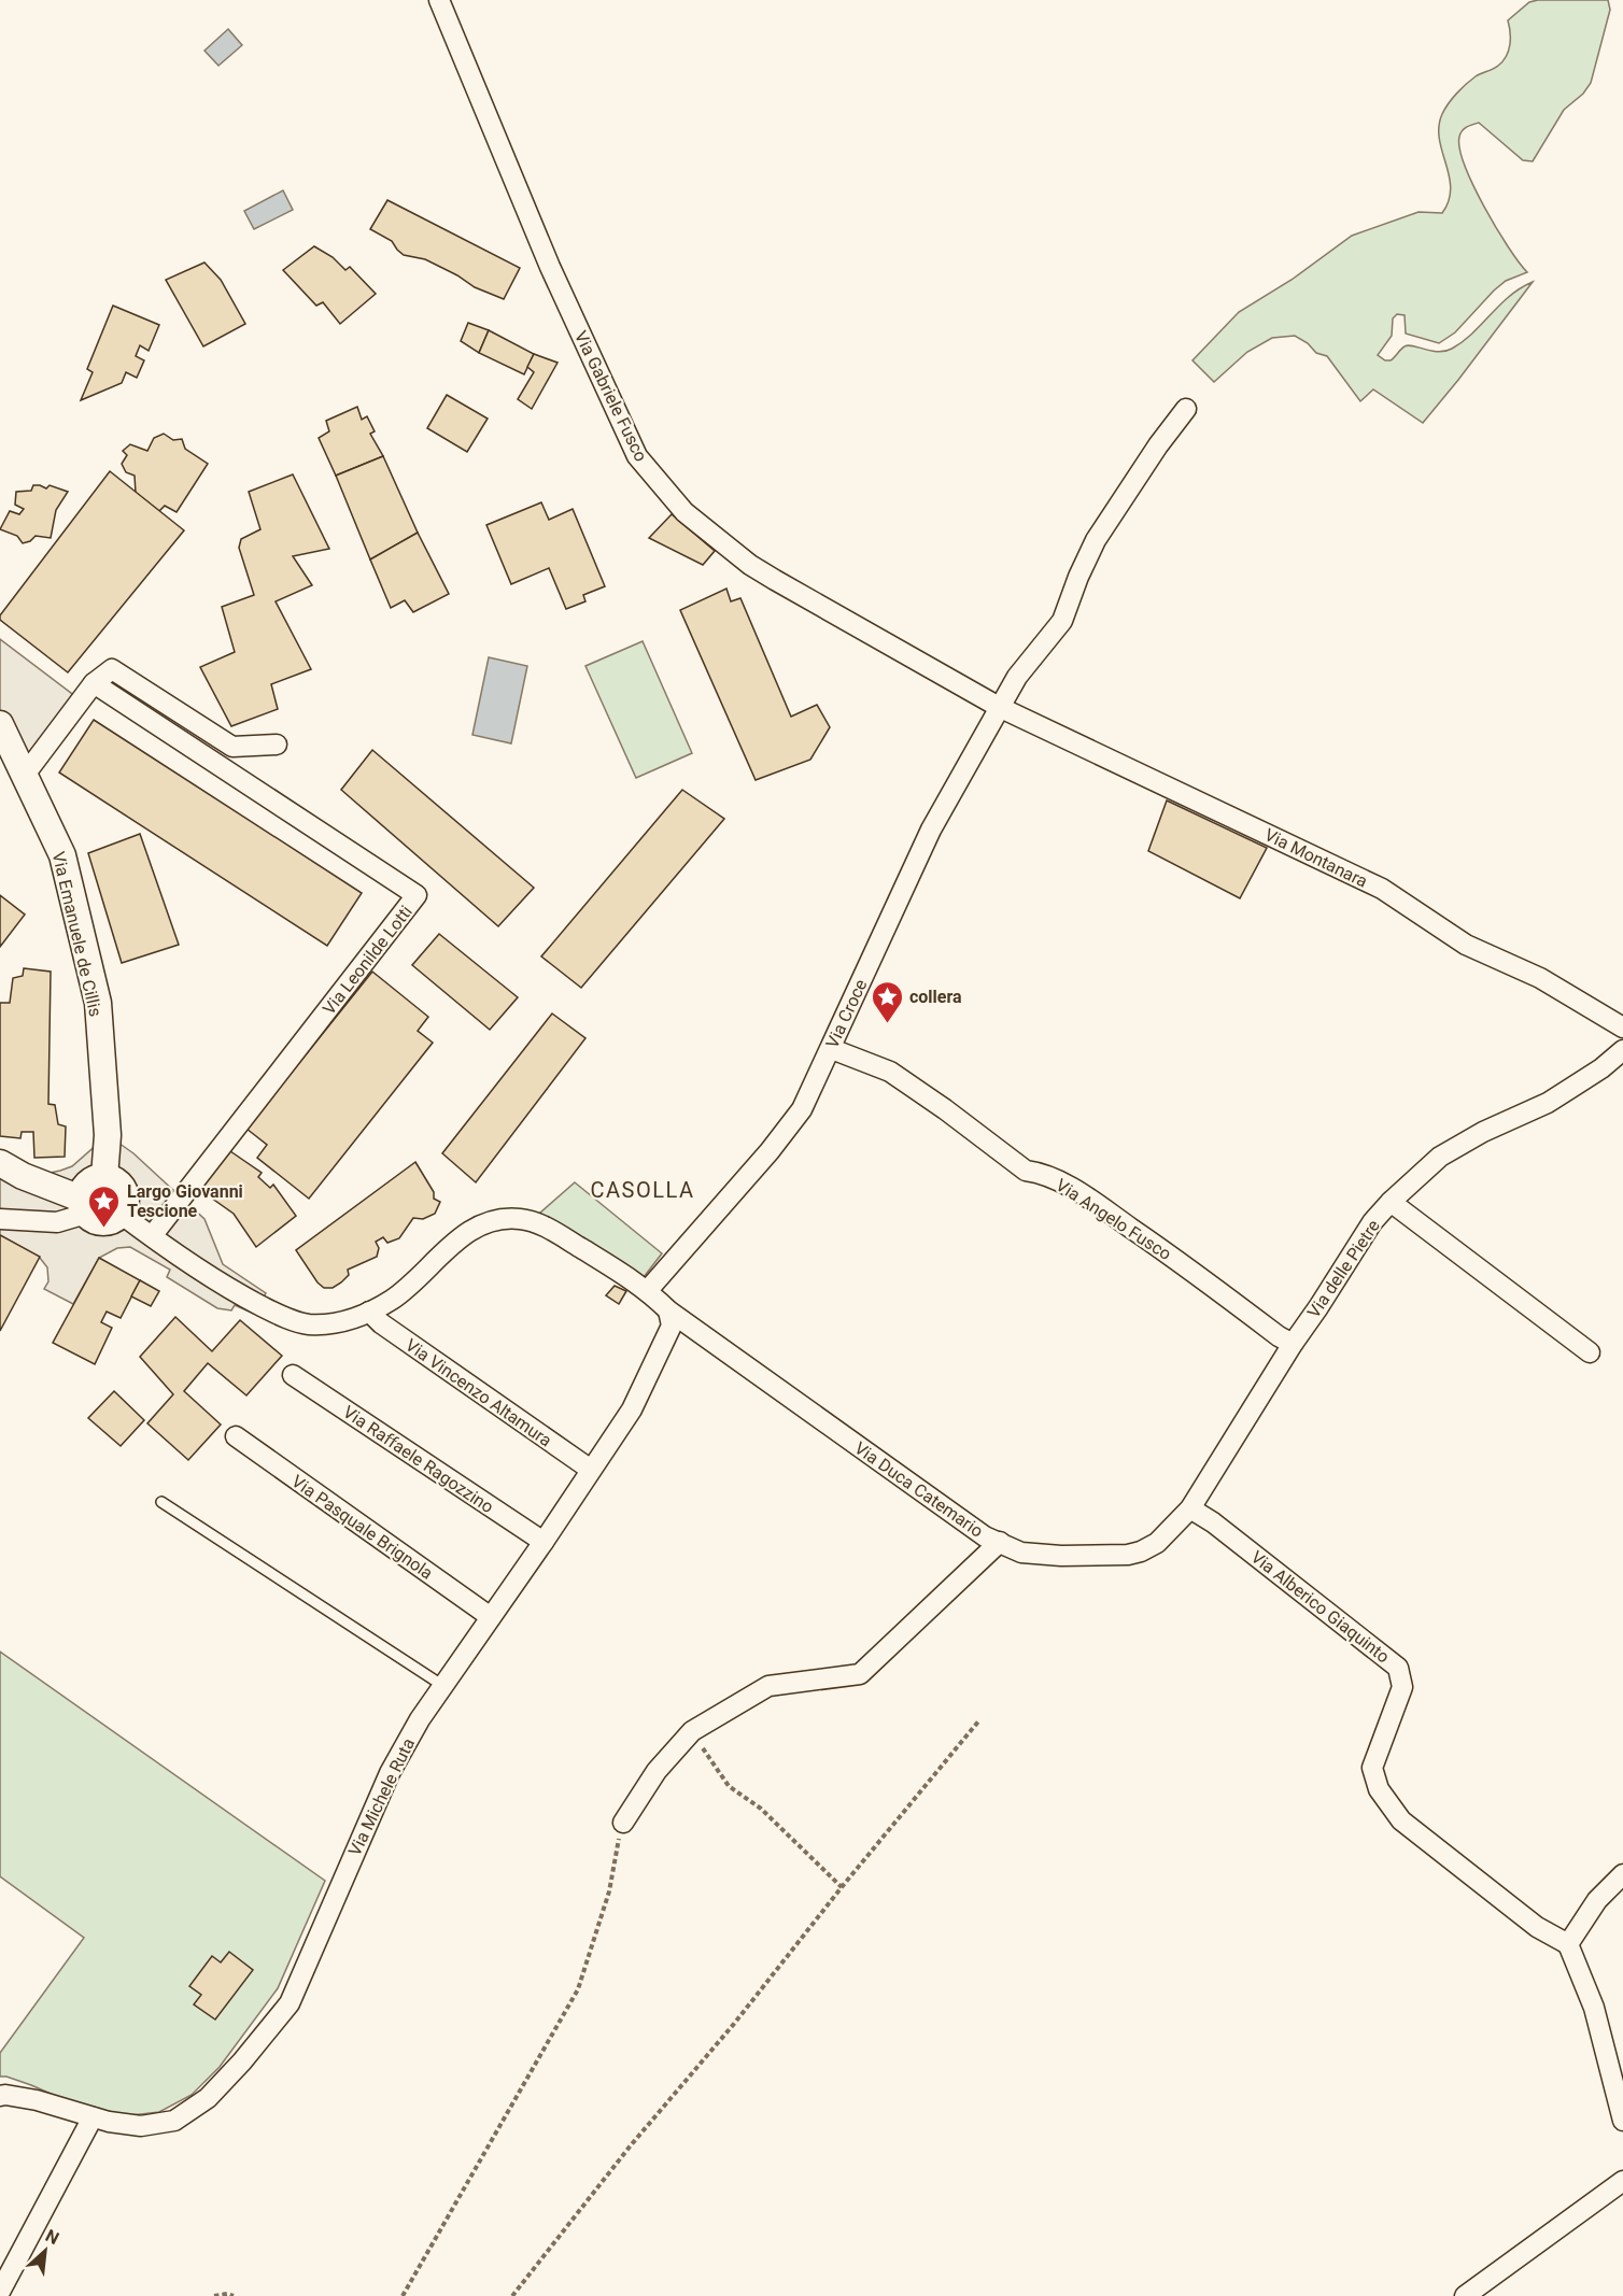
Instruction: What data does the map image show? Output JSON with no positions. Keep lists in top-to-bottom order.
{
  "streets": {
    "street": [
      "Via Gabriele Fusco",
      "Via Montanara",
      "Via Emanuele de Cillis",
      "Via Leonilde Lotti",
      "Via Croce",
      "Via Angelo Fusco",
      "Via delle Pietre",
      "Via Vincenzo Altamura",
      "Via Raffaele Ragozzino",
      "Via Duca Catemario",
      "Via Pasquale Brignola",
      "Via Alberico Giaquinto",
      "Via Michele Ruta"
    ]
  },
  "crossings": [
    ["Via Gabriele Fusco", "Via Montanara"],
    ["Via Gabriele Fusco", "Via Croce"],
    ["Via Montanara", "Via Croce"],
    ["Via Emanuele de Cillis", "Via Duca Catemario"],
    ["Via Leonilde Lotti", "Via Duca Catemario"],
    ["Via Croce", "Via Angelo Fusco"],
    ["Via Croce", "Via Duca Catemario"],
    ["Via Angelo Fusco", "Via delle Pietre"],
    ["Via delle Pietre", "Via Duca Catemario"],
    ["Via delle Pietre", "Via Alberico Giaquinto"],
    ["Via Vincenzo Altamura", "Via Duca Catemario"],
    ["Via Vincenzo Altamura", "Via Michele Ruta"],
    ["Via Raffaele Ragozzino", "Via Michele Ruta"],
    ["Via Duca Catemario", "Via Alberico Giaquinto"],
    ["Via Duca Catemario", "Via Michele Ruta"],
    ["Via Pasquale Brignola", "Via Michele Ruta"]
  ],
  "districts": ["CASOLLA"],
  "places": {
    "place": ["collera", "Largo Giovanni Tescione"]
  },
  "north": "top right"
}
